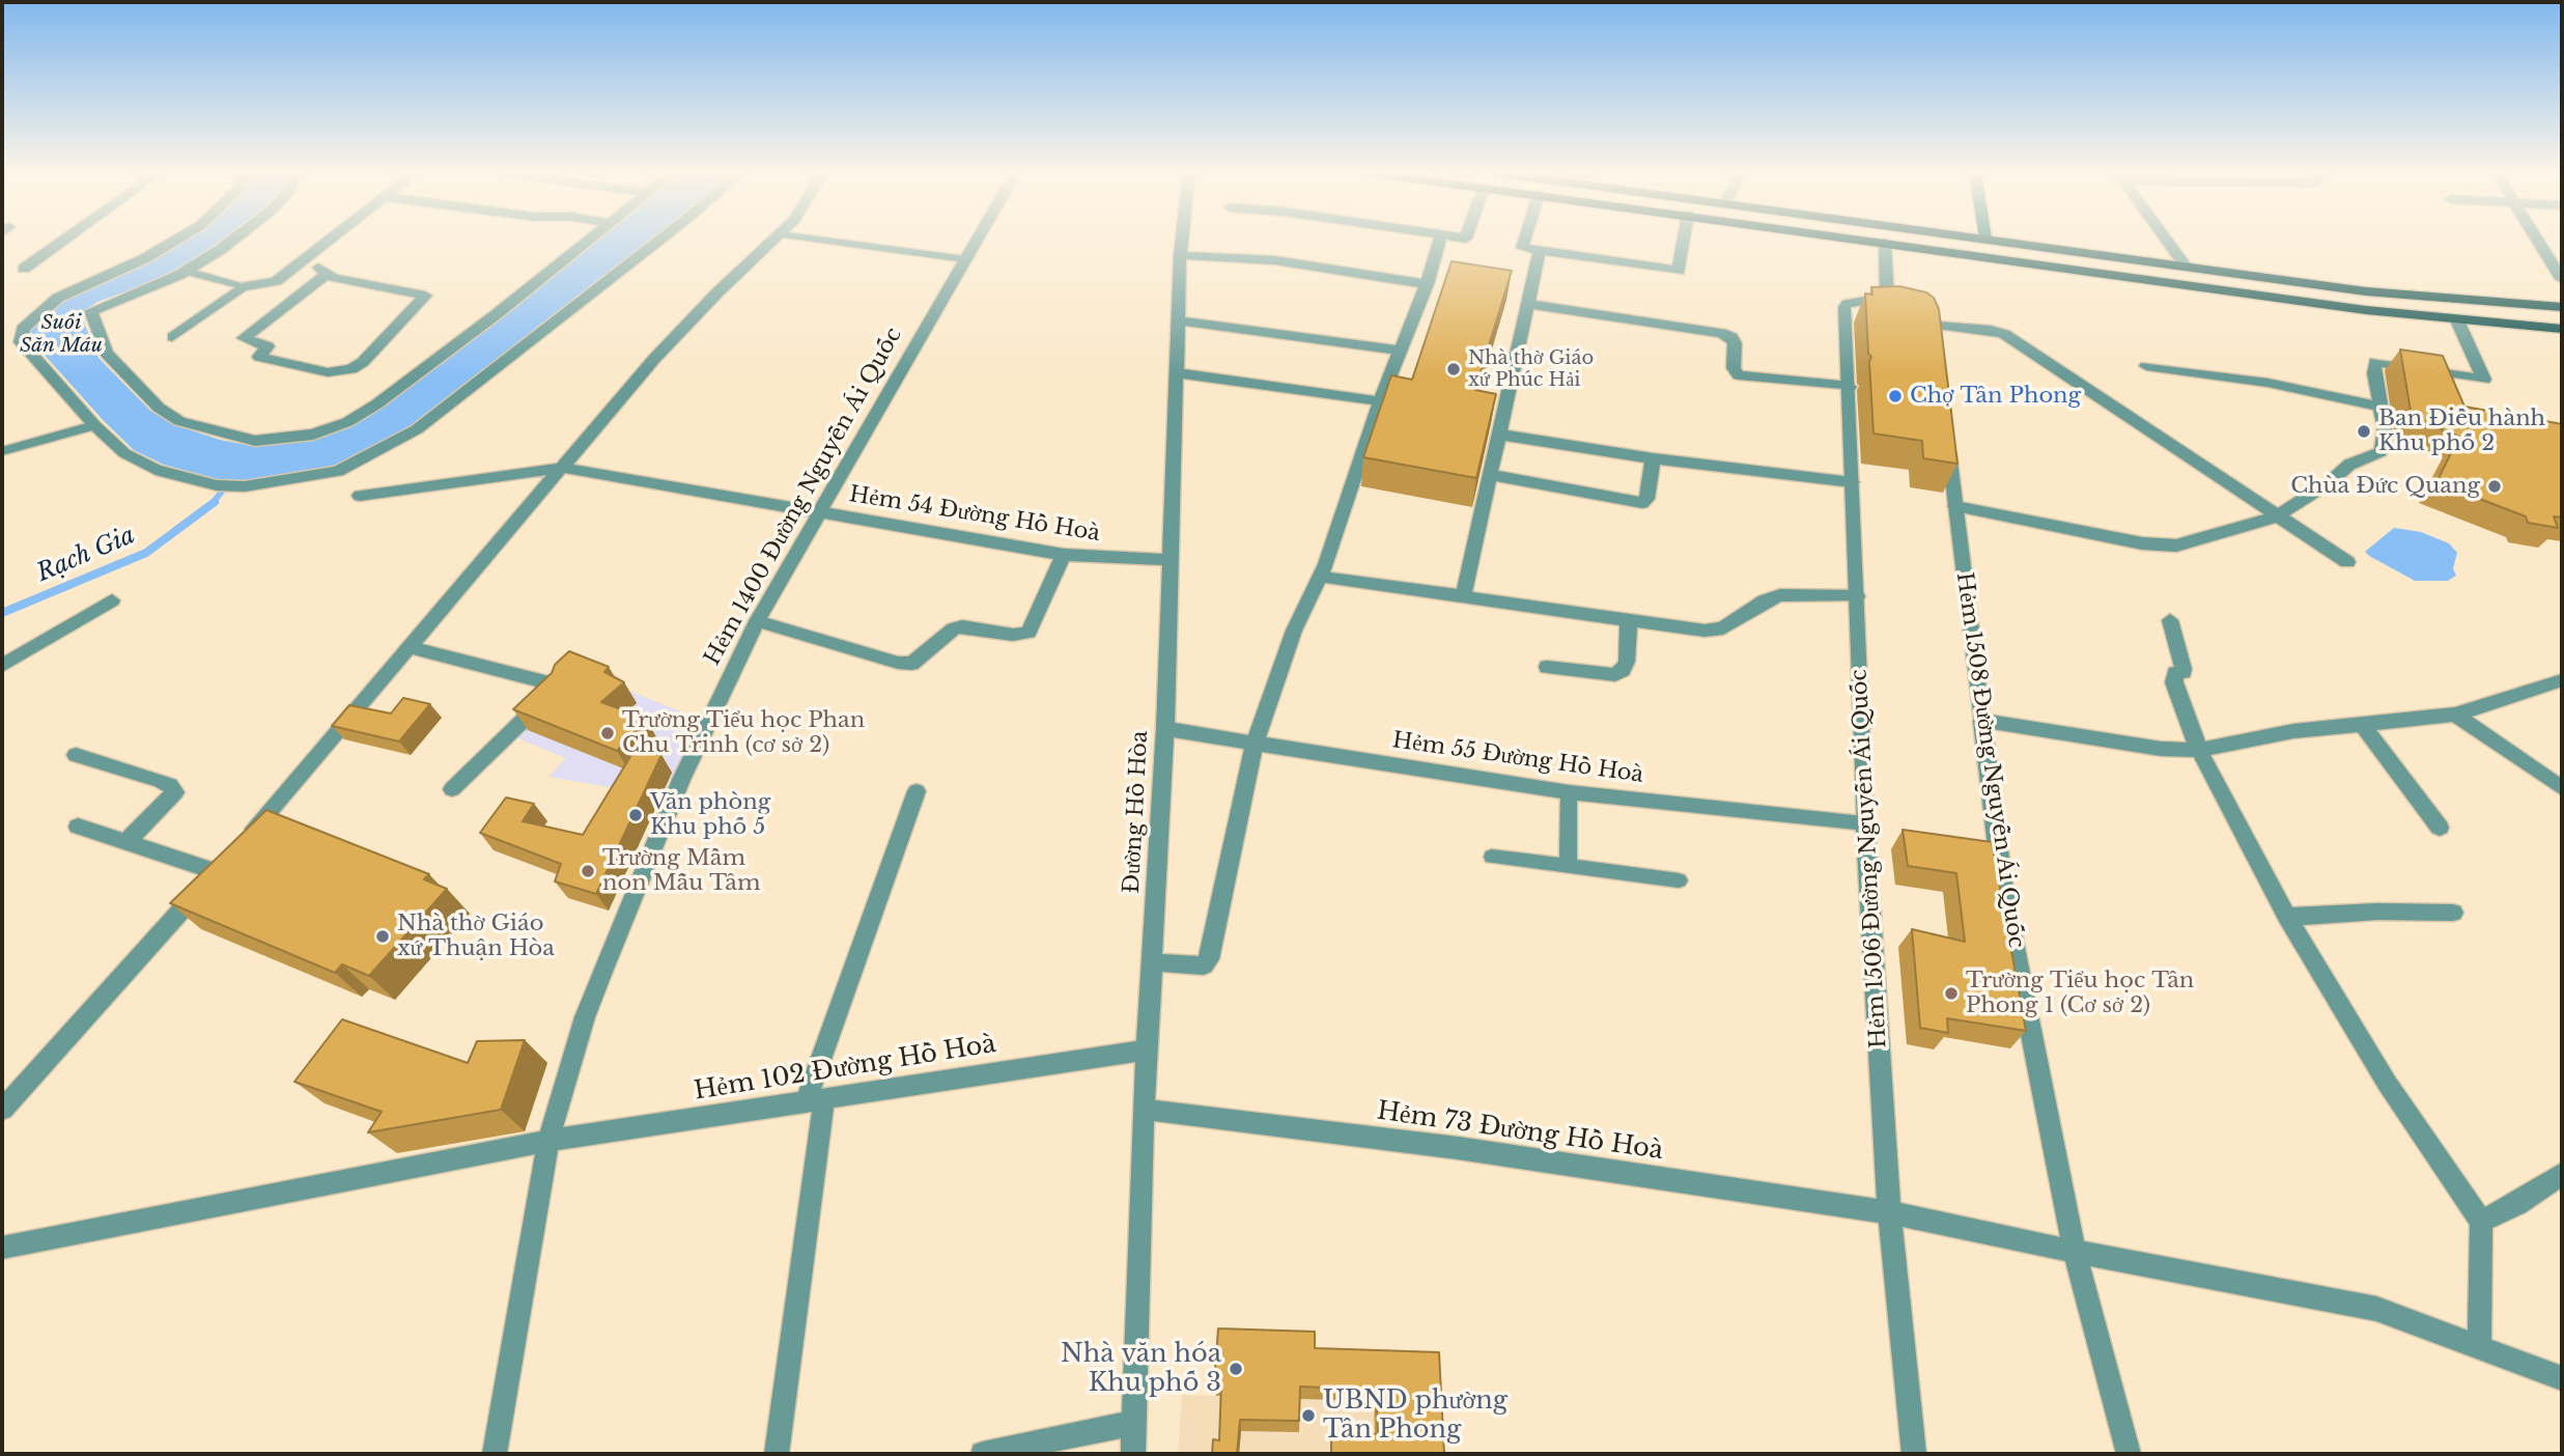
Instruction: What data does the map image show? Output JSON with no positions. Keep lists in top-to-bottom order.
{
  "streets": {
    "street": [
      "Hẻm 1400 Đường Nguyễn Ái Quốc",
      "Hẻm 54 Đường Hồ Hoà",
      "Hẻm 55 Đường Hồ Hoà",
      "Hẻm 1508 Đường Nguyễn Ái Quốc",
      "Đường Hồ Hòa",
      "Hẻm 1506 Đường Nguyễn Ái Quốc",
      "Hẻm 102 Đường Hồ Hoà",
      "Hẻm 73 Đường Hồ Hoà"
    ]
  },
  "crossings": [
    ["Hẻm 1400 Đường Nguyễn Ái Quốc", "Hẻm 54 Đường Hồ Hoà"],
    ["Hẻm 1400 Đường Nguyễn Ái Quốc", "Hẻm 102 Đường Hồ Hoà"],
    ["Hẻm 54 Đường Hồ Hoà", "Đường Hồ Hòa"],
    ["Hẻm 55 Đường Hồ Hoà", "Đường Hồ Hòa"],
    ["Hẻm 55 Đường Hồ Hoà", "Hẻm 1506 Đường Nguyễn Ái Quốc"],
    ["Hẻm 1508 Đường Nguyễn Ái Quốc", "Hẻm 73 Đường Hồ Hoà"],
    ["Đường Hồ Hòa", "Hẻm 102 Đường Hồ Hoà"],
    ["Đường Hồ Hòa", "Hẻm 73 Đường Hồ Hoà"],
    ["Hẻm 1506 Đường Nguyễn Ái Quốc", "Hẻm 73 Đường Hồ Hoà"]
  ],
  "water": ["Suối Săn Máu", "Rạch Gia"],
  "places": [
    "Nhà thờ Giáo xứ Phúc Hải",
    "Chợ Tân Phong",
    "Ban Điều hành Khu phố 2",
    "Chùa Đức Quang",
    "Trường Tiểu học Phan Chu Trinh (cơ sở 2)",
    "Văn phòng Khu phố 5",
    "Trường Mầm non Mẫu Tâm",
    "Nhà thờ Giáo xứ Thuận Hòa",
    "Trường Tiểu học Tân Phong 1 (Cơ sở 2)",
    "Nhà văn hóa Khu phố 3",
    "UBND phường Tân Phong"
  ]
}
